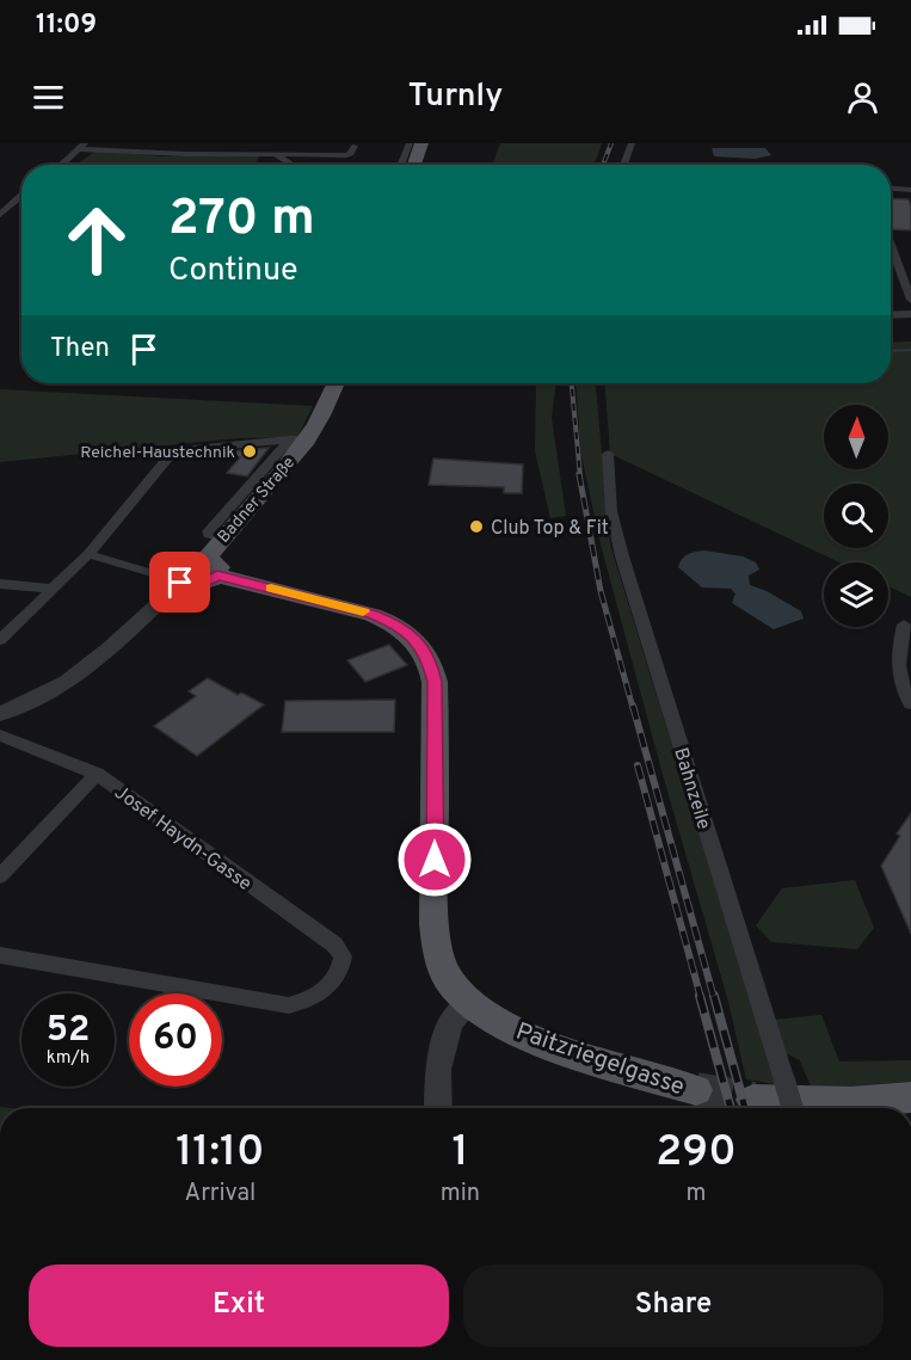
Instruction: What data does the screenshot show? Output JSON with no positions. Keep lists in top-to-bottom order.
{
  "streets": {
    "main road": ["Badner Straße", "Paitzriegelgasse"],
    "street": ["Bahnzeile", "Josef Haydn-Gasse"]
  },
  "places": ["Reichel-Haustechnik", "Club Top & Fit"],
  "north": "top",
  "page": {
    "status": "11:09",
    "header": "Turnly",
    "turn": ["270 m", "Continue"],
    "then": "Then",
    "speed": "52 km/h",
    "limit": "60",
    "eta": [
      "11:10",
      "Arrival",
      "1",
      "min",
      "290",
      "m"
    ],
    "buttons": ["Exit", "Share"]
  }
}
